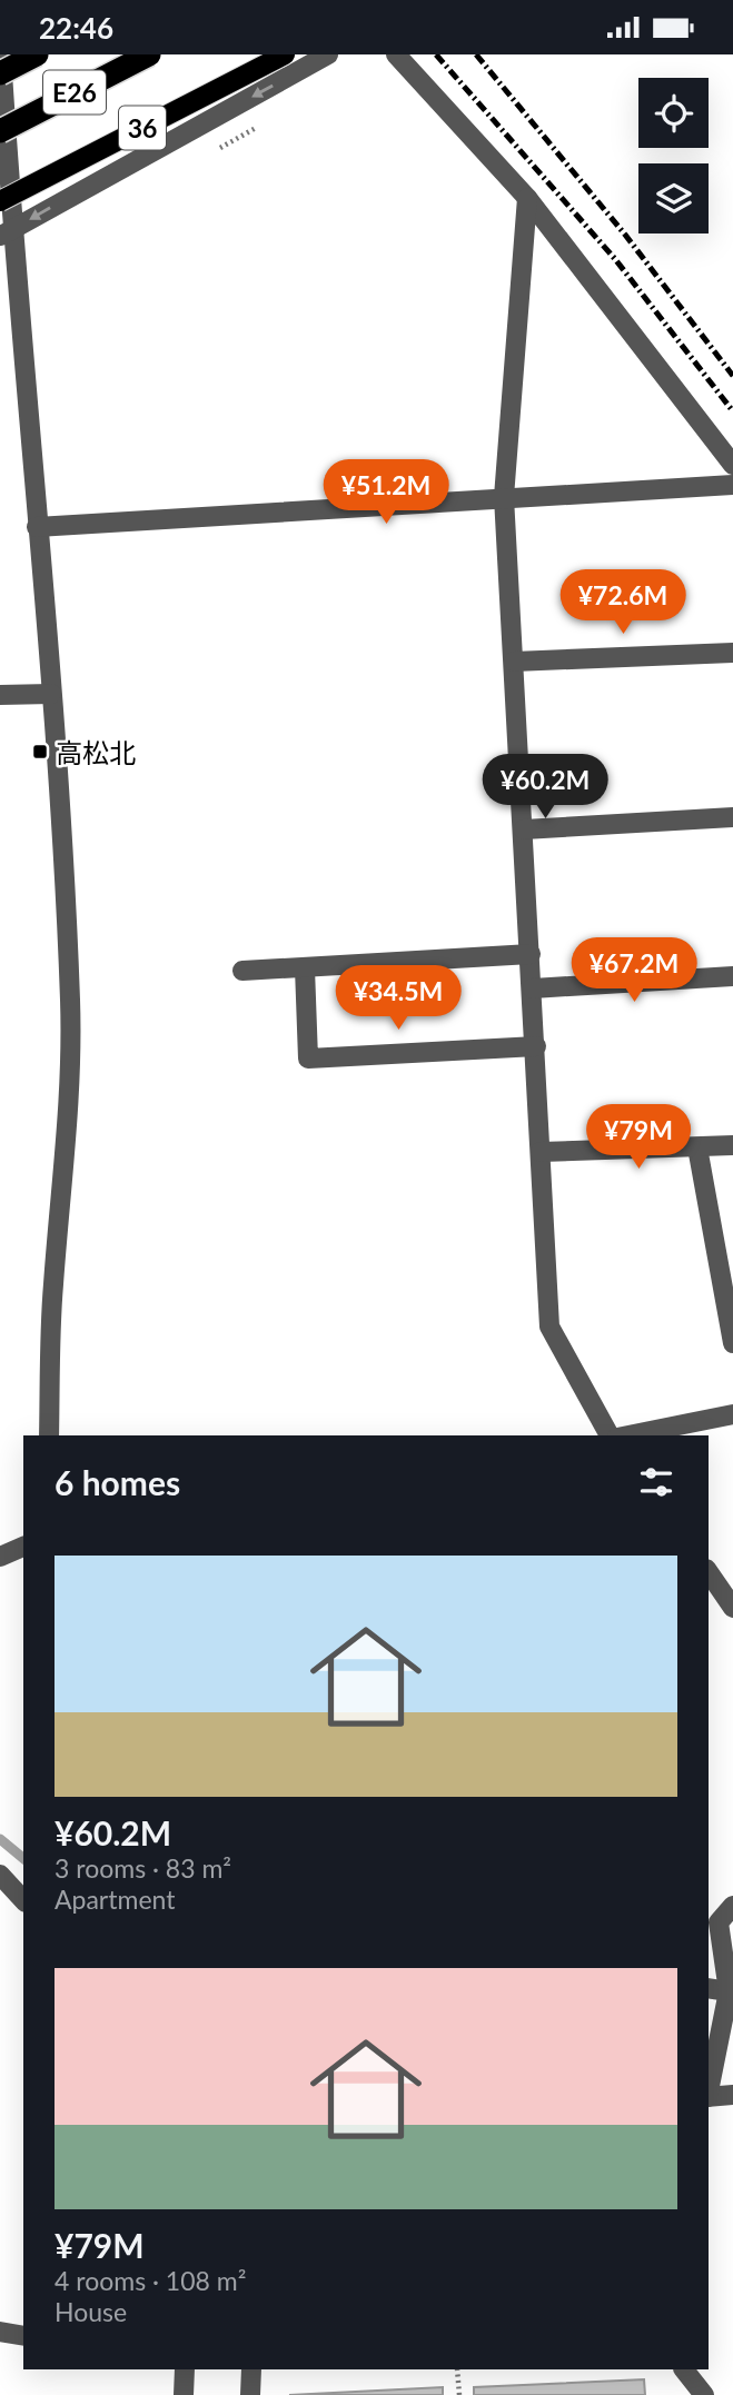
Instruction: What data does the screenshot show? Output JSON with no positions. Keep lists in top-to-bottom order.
{
  "streets": {
    "highway": ["E26"],
    "main road": ["36"]
  },
  "places": {
    "transit": ["高松北"]
  },
  "page": {
    "status": "22:46",
    "price": [
      "¥51.2M",
      "¥72.6M",
      "¥60.2M",
      "¥67.2M",
      "¥34.5M",
      "¥79M"
    ],
    "heading": "6 homes",
    "list": [
      {
        "name": "¥60.2M",
        "note": "3 rooms · 83 m² · Apartment"
      },
      {
        "name": "¥79M",
        "note": "4 rooms · 108 m² · House"
      }
    ]
  }
}
